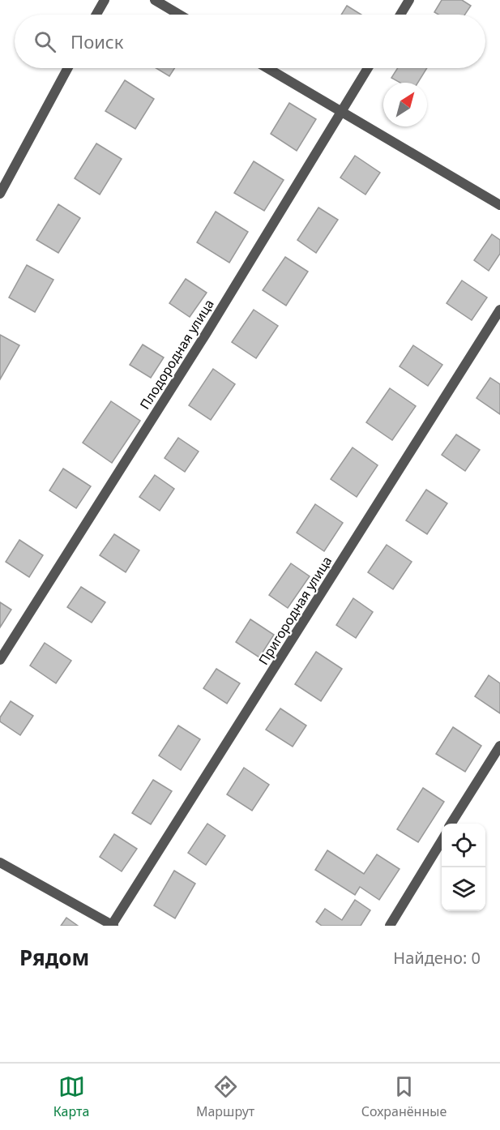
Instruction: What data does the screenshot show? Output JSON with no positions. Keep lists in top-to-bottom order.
{
  "streets": {
    "street": ["Плодородная улица", "Пригородная улица"]
  },
  "north": "top right",
  "page": {
    "search": "Поиск",
    "heading": ["Рядом", "Найдено: 0"],
    "nav": ["Карта", "Маршрут", "Сохранённые"]
  }
}
